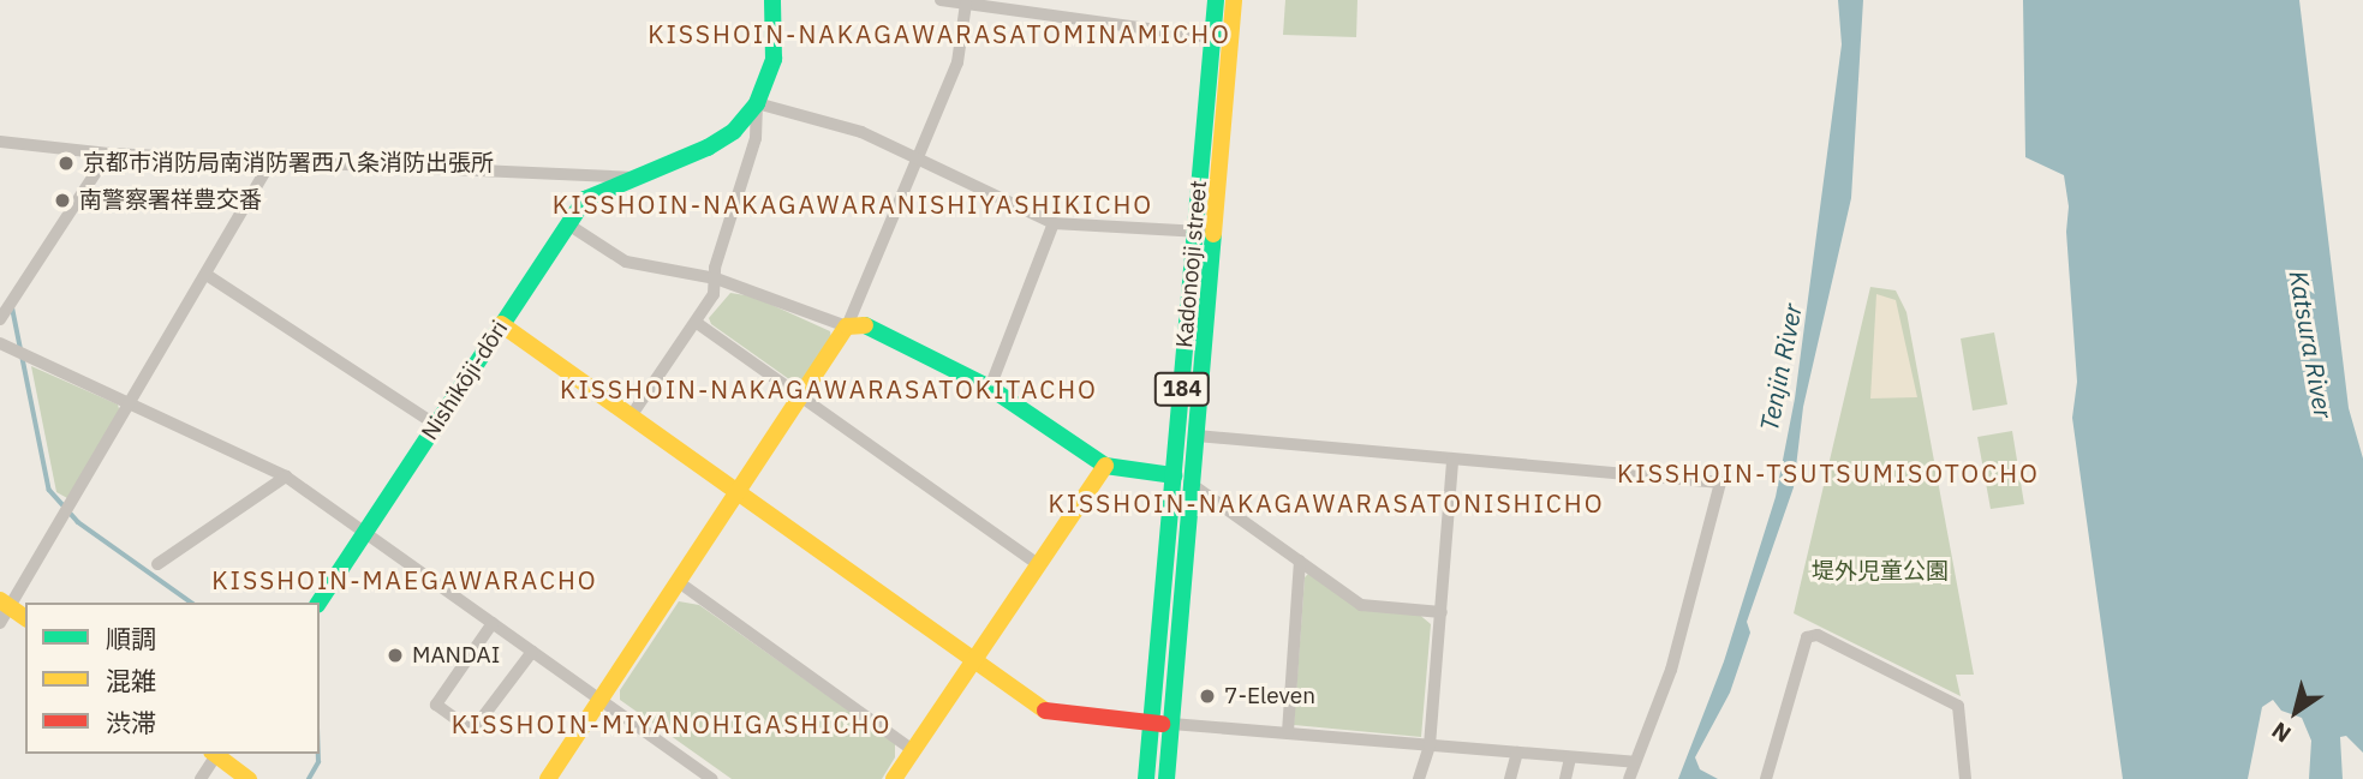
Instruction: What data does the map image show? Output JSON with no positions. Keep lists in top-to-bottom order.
{
  "streets": {
    "street": ["Kadonooji street", "Nishikōji-dōri", "184"]
  },
  "districts": [
    "KISSHOIN-NAKAGAWARASATOMINAMICHO",
    "KISSHOIN-NAKAGAWARANISHIYASHIKICHO",
    "KISSHOIN-NAKAGAWARASATOKITACHO",
    "KISSHOIN-TSUTSUMISOTOCHO",
    "KISSHOIN-NAKAGAWARASATONISHICHO",
    "KISSHOIN-MAEGAWARACHO",
    "KISSHOIN-MIYANOHIGASHICHO"
  ],
  "water": ["Katsura River", "Tenjin River"],
  "parks": ["堤外児童公園"],
  "places": [
    "京都市消防局南消防署西八条消防出張所",
    "南警察署祥豊交番",
    "MANDAI",
    "7-Eleven"
  ],
  "legend": ["順調", "混雑", "渋滞"],
  "north": "bottom left"
}
